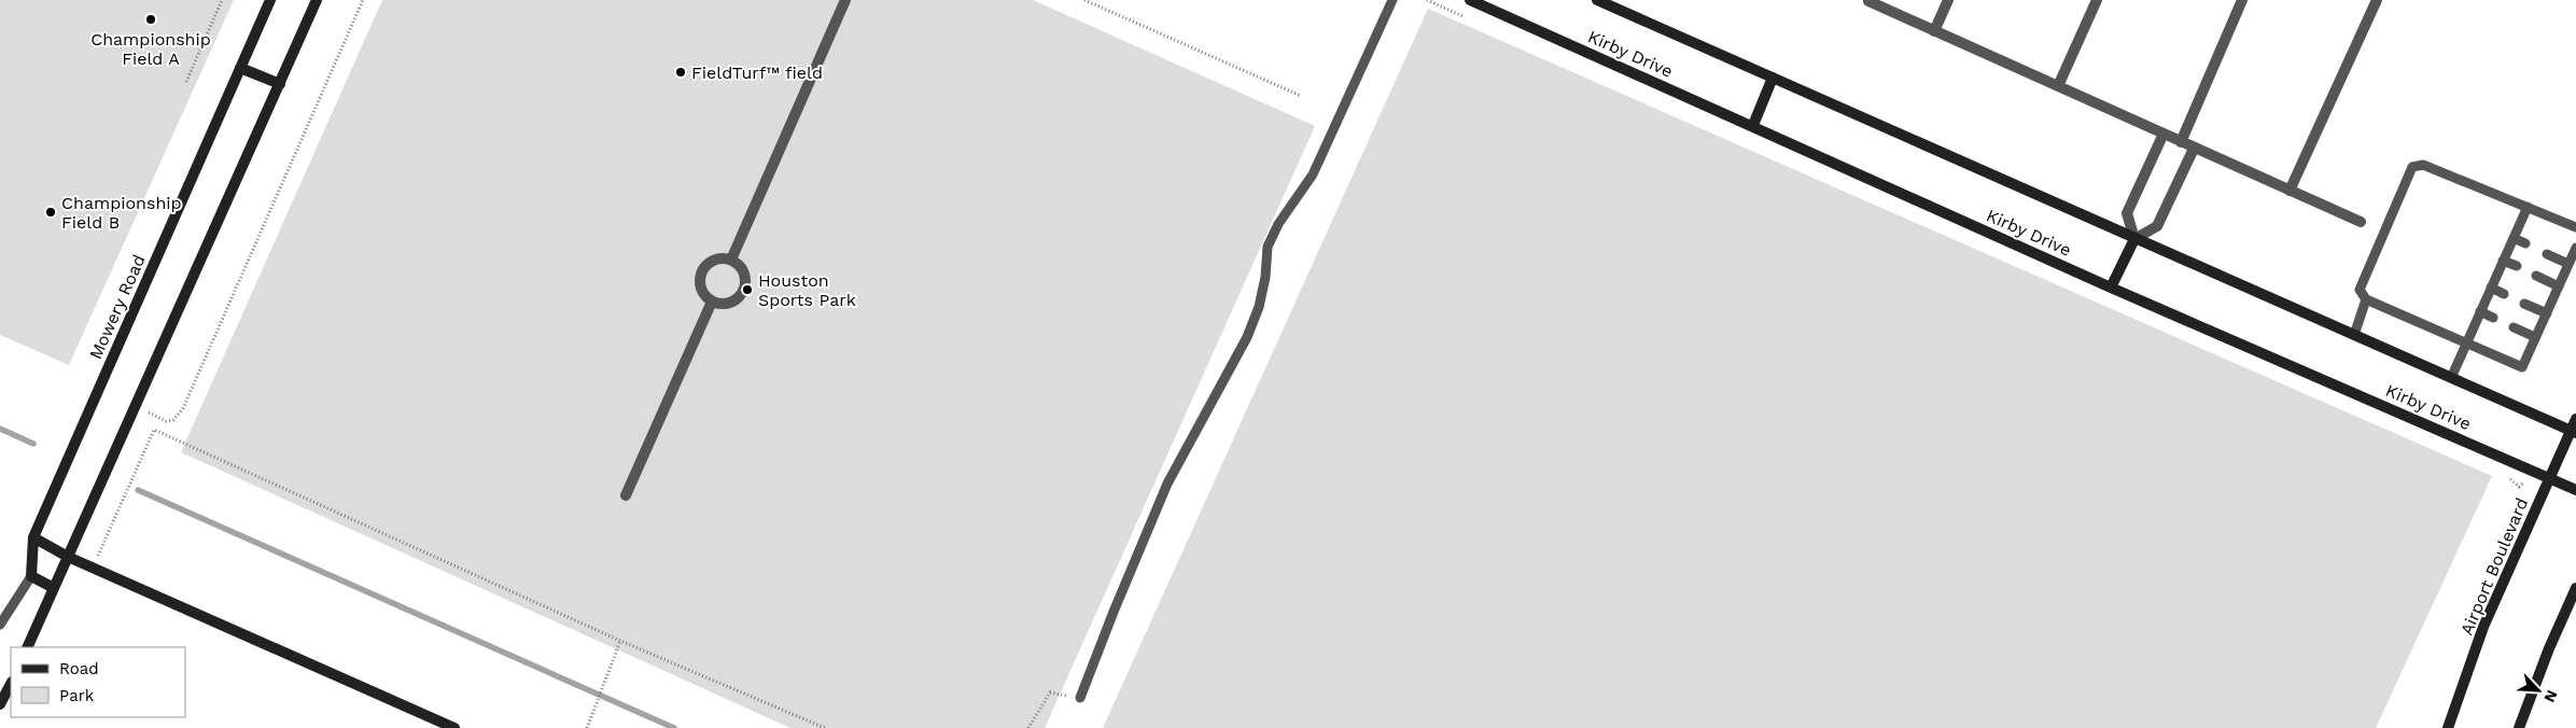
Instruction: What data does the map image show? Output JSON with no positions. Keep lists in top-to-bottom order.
{
  "streets": {
    "street": ["Kirby Drive", "Mowery Road", "Airport Boulevard"]
  },
  "crossings": [
    ["Kirby Drive", "Airport Boulevard"]
  ],
  "places": [
    "Championship Field A",
    "FieldTurf™ field",
    "Championship Field B",
    "Houston Sports Park"
  ],
  "legend": ["Road", "Park"],
  "north": "bottom right"
}
